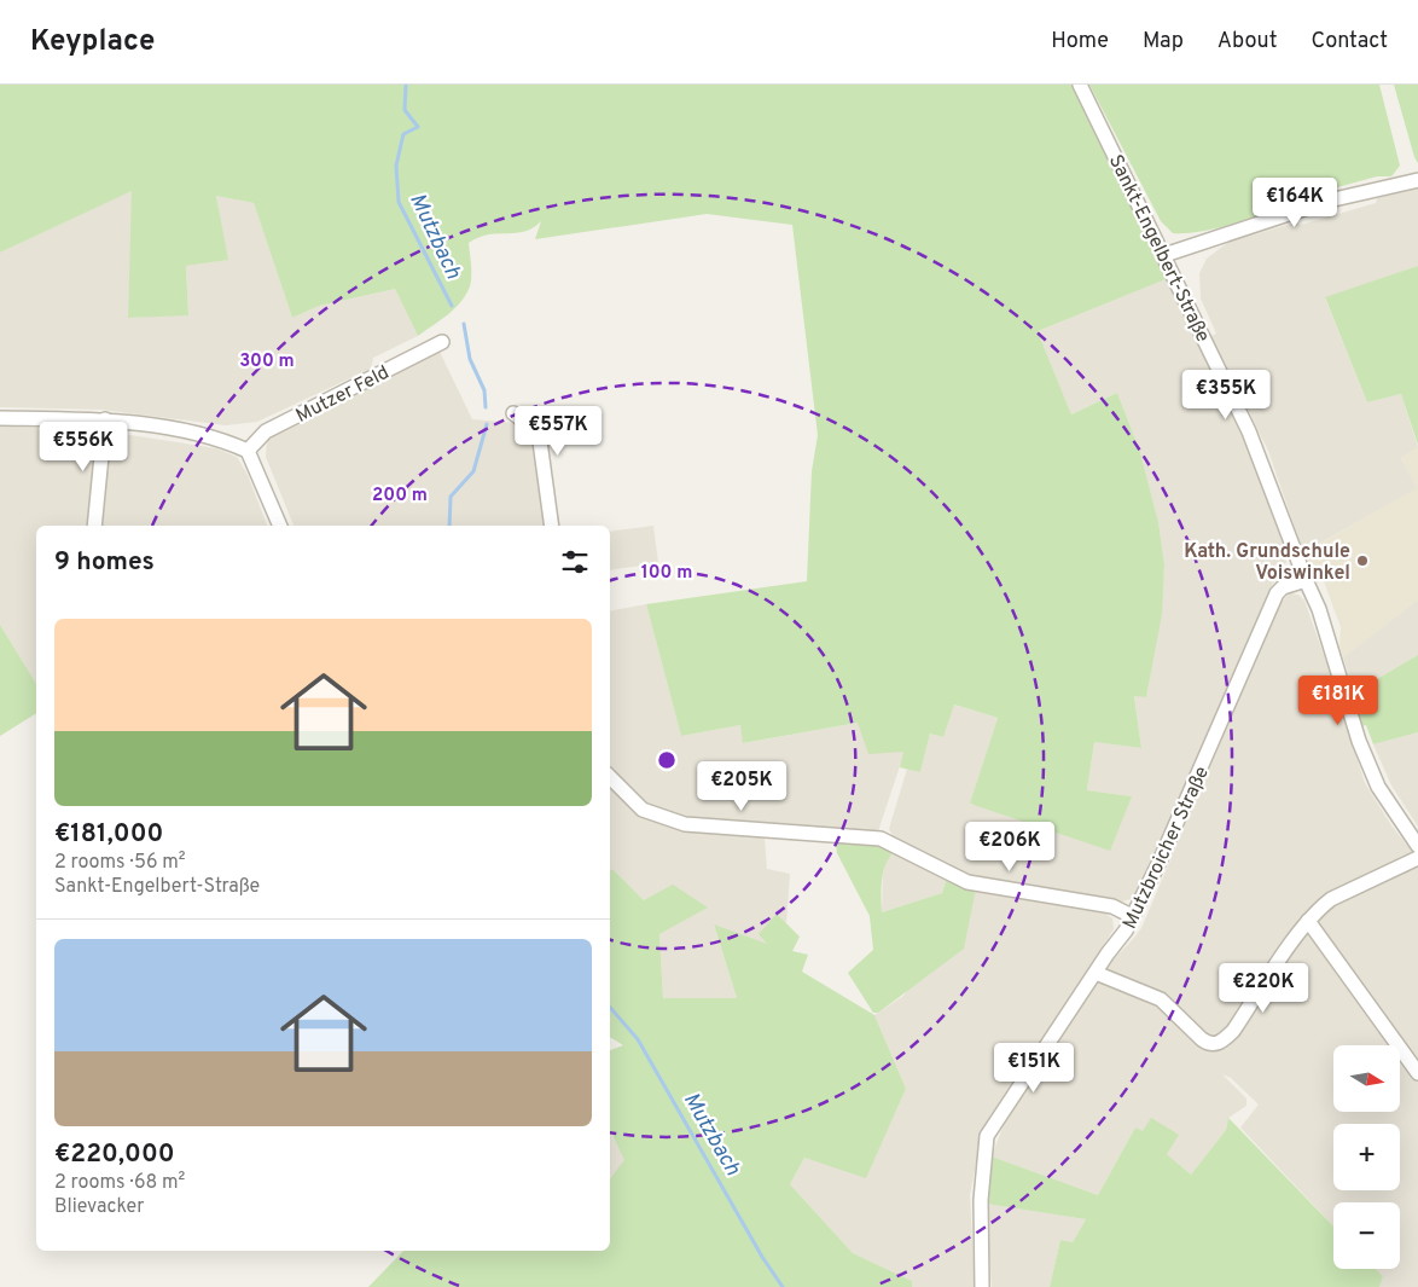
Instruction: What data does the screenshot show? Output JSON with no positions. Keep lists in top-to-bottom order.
{
  "streets": {
    "street": ["Sankt-Engelbert-Straße", "Mutzer Feld", "Mutzbroicher Straße"]
  },
  "crossings": [
    ["Sankt-Engelbert-Straße", "Mutzbroicher Straße"]
  ],
  "water": ["Mutzbach"],
  "places": ["Kath. Grundschule Voiswinkel"],
  "north": "right",
  "page": {
    "header": "Keyplace",
    "nav": [
      "Home",
      "Map",
      "About",
      "Contact"
    ],
    "price": [
      "€164K",
      "€355K",
      "€557K",
      "€556K",
      "€181K",
      "€205K",
      "€206K",
      "€220K",
      "€151K"
    ],
    "heading": "9 homes",
    "list": [
      {
        "name": "€181,000",
        "note": "2 rooms · 56 m² · Sankt-Engelbert-Straße"
      },
      {
        "name": "€220,000",
        "note": "2 rooms · 68 m² · Blievacker"
      }
    ],
    "map_buttons": ["+", "−"]
  },
  "rings": ["300 m", "200 m", "100 m"]
}
